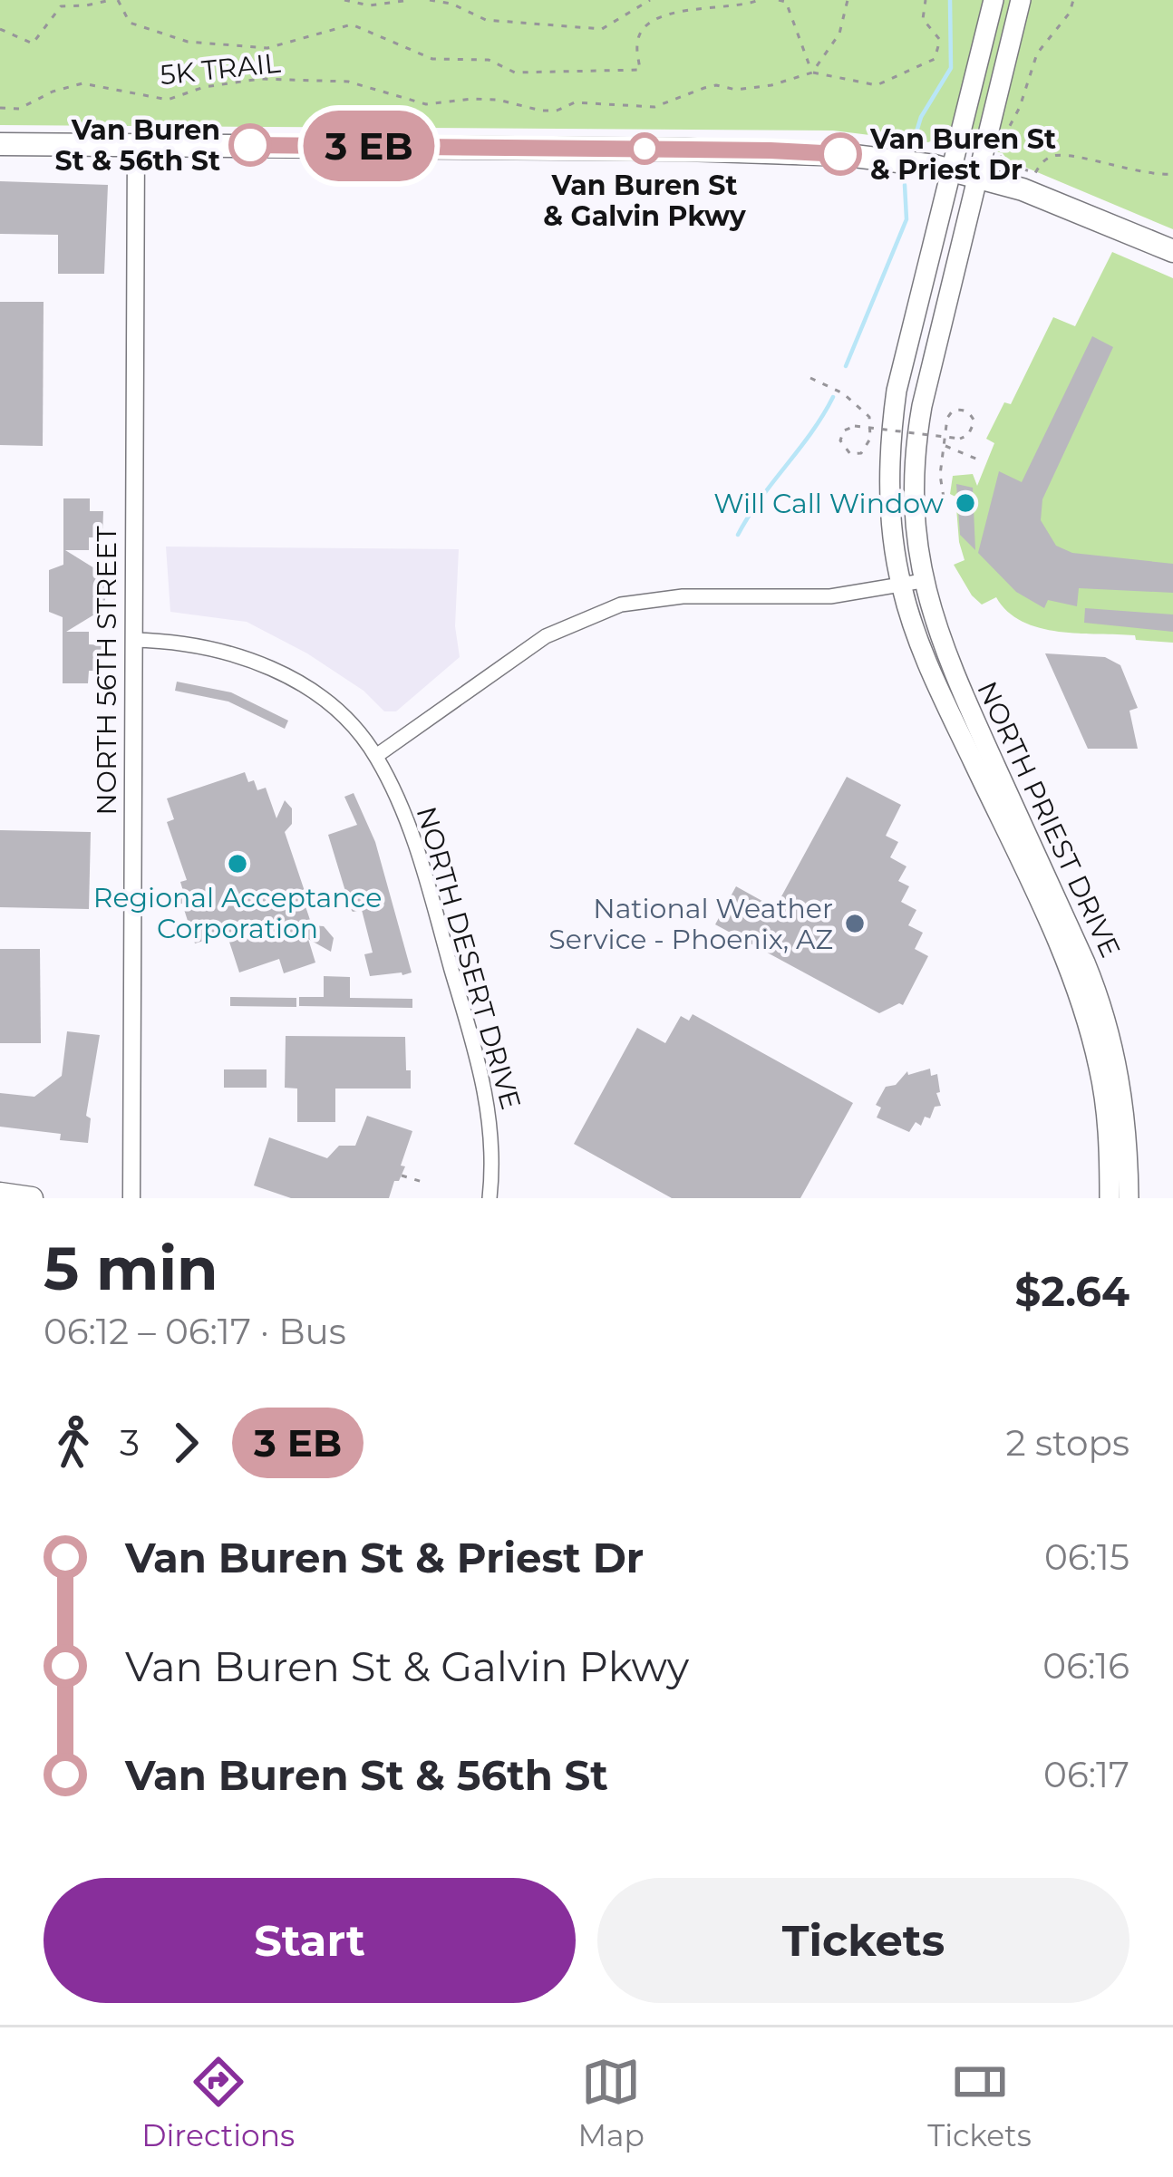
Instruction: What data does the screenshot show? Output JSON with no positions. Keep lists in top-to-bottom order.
{
  "streets": {
    "main road": ["NORTH PRIEST DRIVE"],
    "street": ["NORTH 56TH STREET", "NORTH DESERT DRIVE"],
    "path": ["5K TRAIL"]
  },
  "crossings": [
    ["NORTH 56TH STREET", "NORTH DESERT DRIVE"]
  ],
  "places": [
    "Van Buren St & 56th St",
    "Van Buren St & Galvin Pkwy",
    "Van Buren St & Priest Dr",
    "Will Call Window",
    "Regional Acceptance Corporation",
    "National Weather Service - Phoenix, AZ"
  ],
  "page": {
    "on_map": "3 EB",
    "heading": ["5 min", "06:12 – 06:17 · Bus", "$2.64"],
    "legs": ["3", "3 EB", "2 stops"],
    "list": [
      {
        "name": "Van Buren St & Priest Dr",
        "value": "06:15"
      },
      {
        "name": "Van Buren St & Galvin Pkwy",
        "value": "06:16"
      },
      {
        "name": "Van Buren St & 56th St",
        "value": "06:17"
      }
    ],
    "buttons": ["Start", "Tickets"],
    "tabs": ["Directions", "Map", "Tickets"]
  }
}
